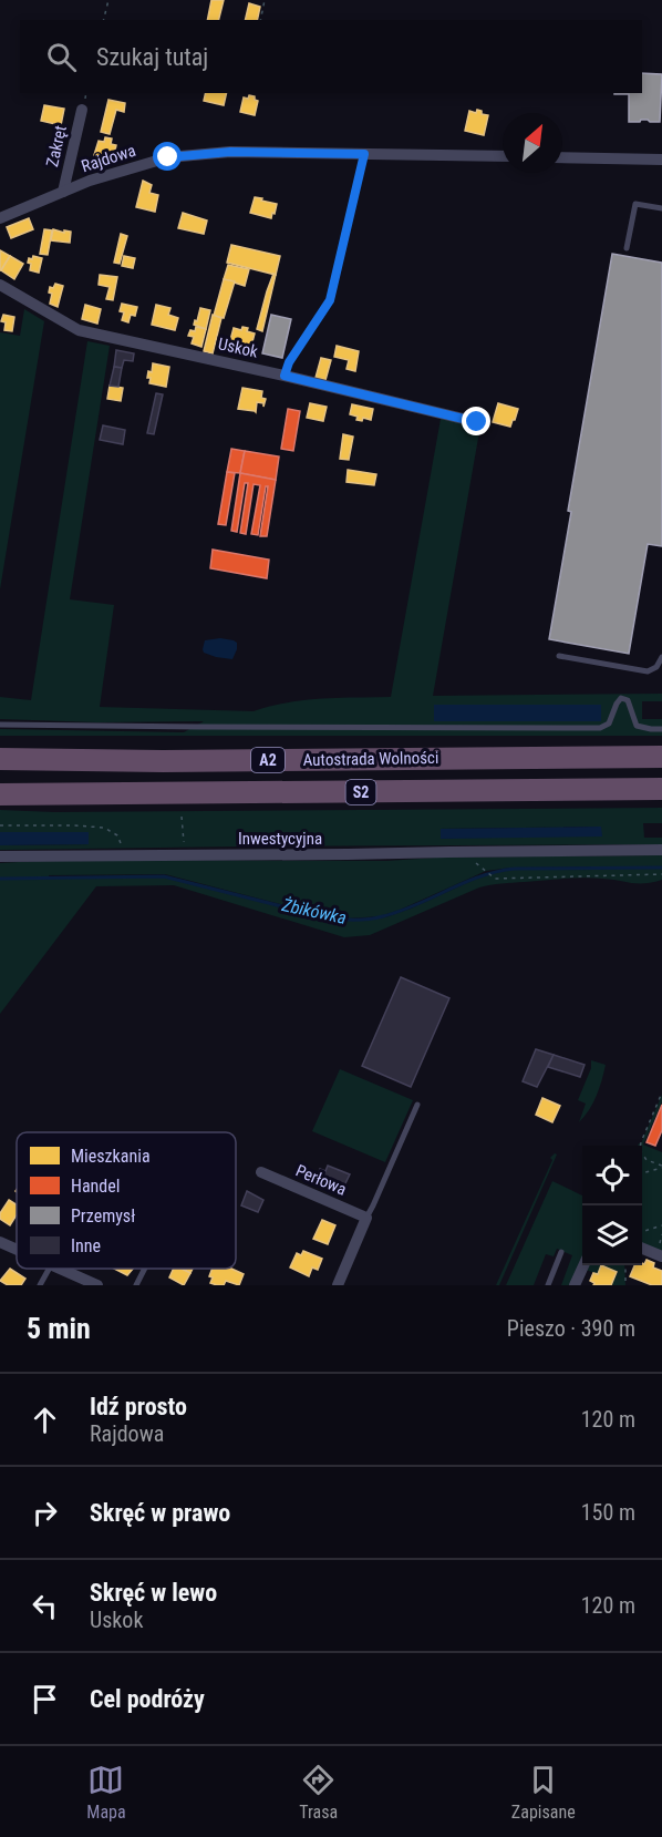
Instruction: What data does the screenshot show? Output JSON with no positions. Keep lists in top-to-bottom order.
{
  "streets": {
    "highway": ["Autostrada Wolności", "A2", "S2"],
    "street": [
      "Zakręt",
      "Rajdowa",
      "Uskok",
      "Inwestycyjna",
      "Perłowa"
    ]
  },
  "crossings": [
    ["Zakręt", "Rajdowa"]
  ],
  "water": ["Żbikówka"],
  "legend": [
    "Mieszkania",
    "Handel",
    "Przemysł",
    "Inne"
  ],
  "north": "top right",
  "page": {
    "search": "Szukaj tutaj",
    "heading": ["5 min", "Pieszo · 390 m"],
    "list": [
      ["Idź prosto", "Rajdowa", "120 m"],
      ["Skręć w prawo", "150 m"],
      ["Skręć w lewo", "Uskok", "120 m"],
      "Cel podróży"
    ],
    "nav": ["Mapa", "Trasa", "Zapisane"]
  }
}
